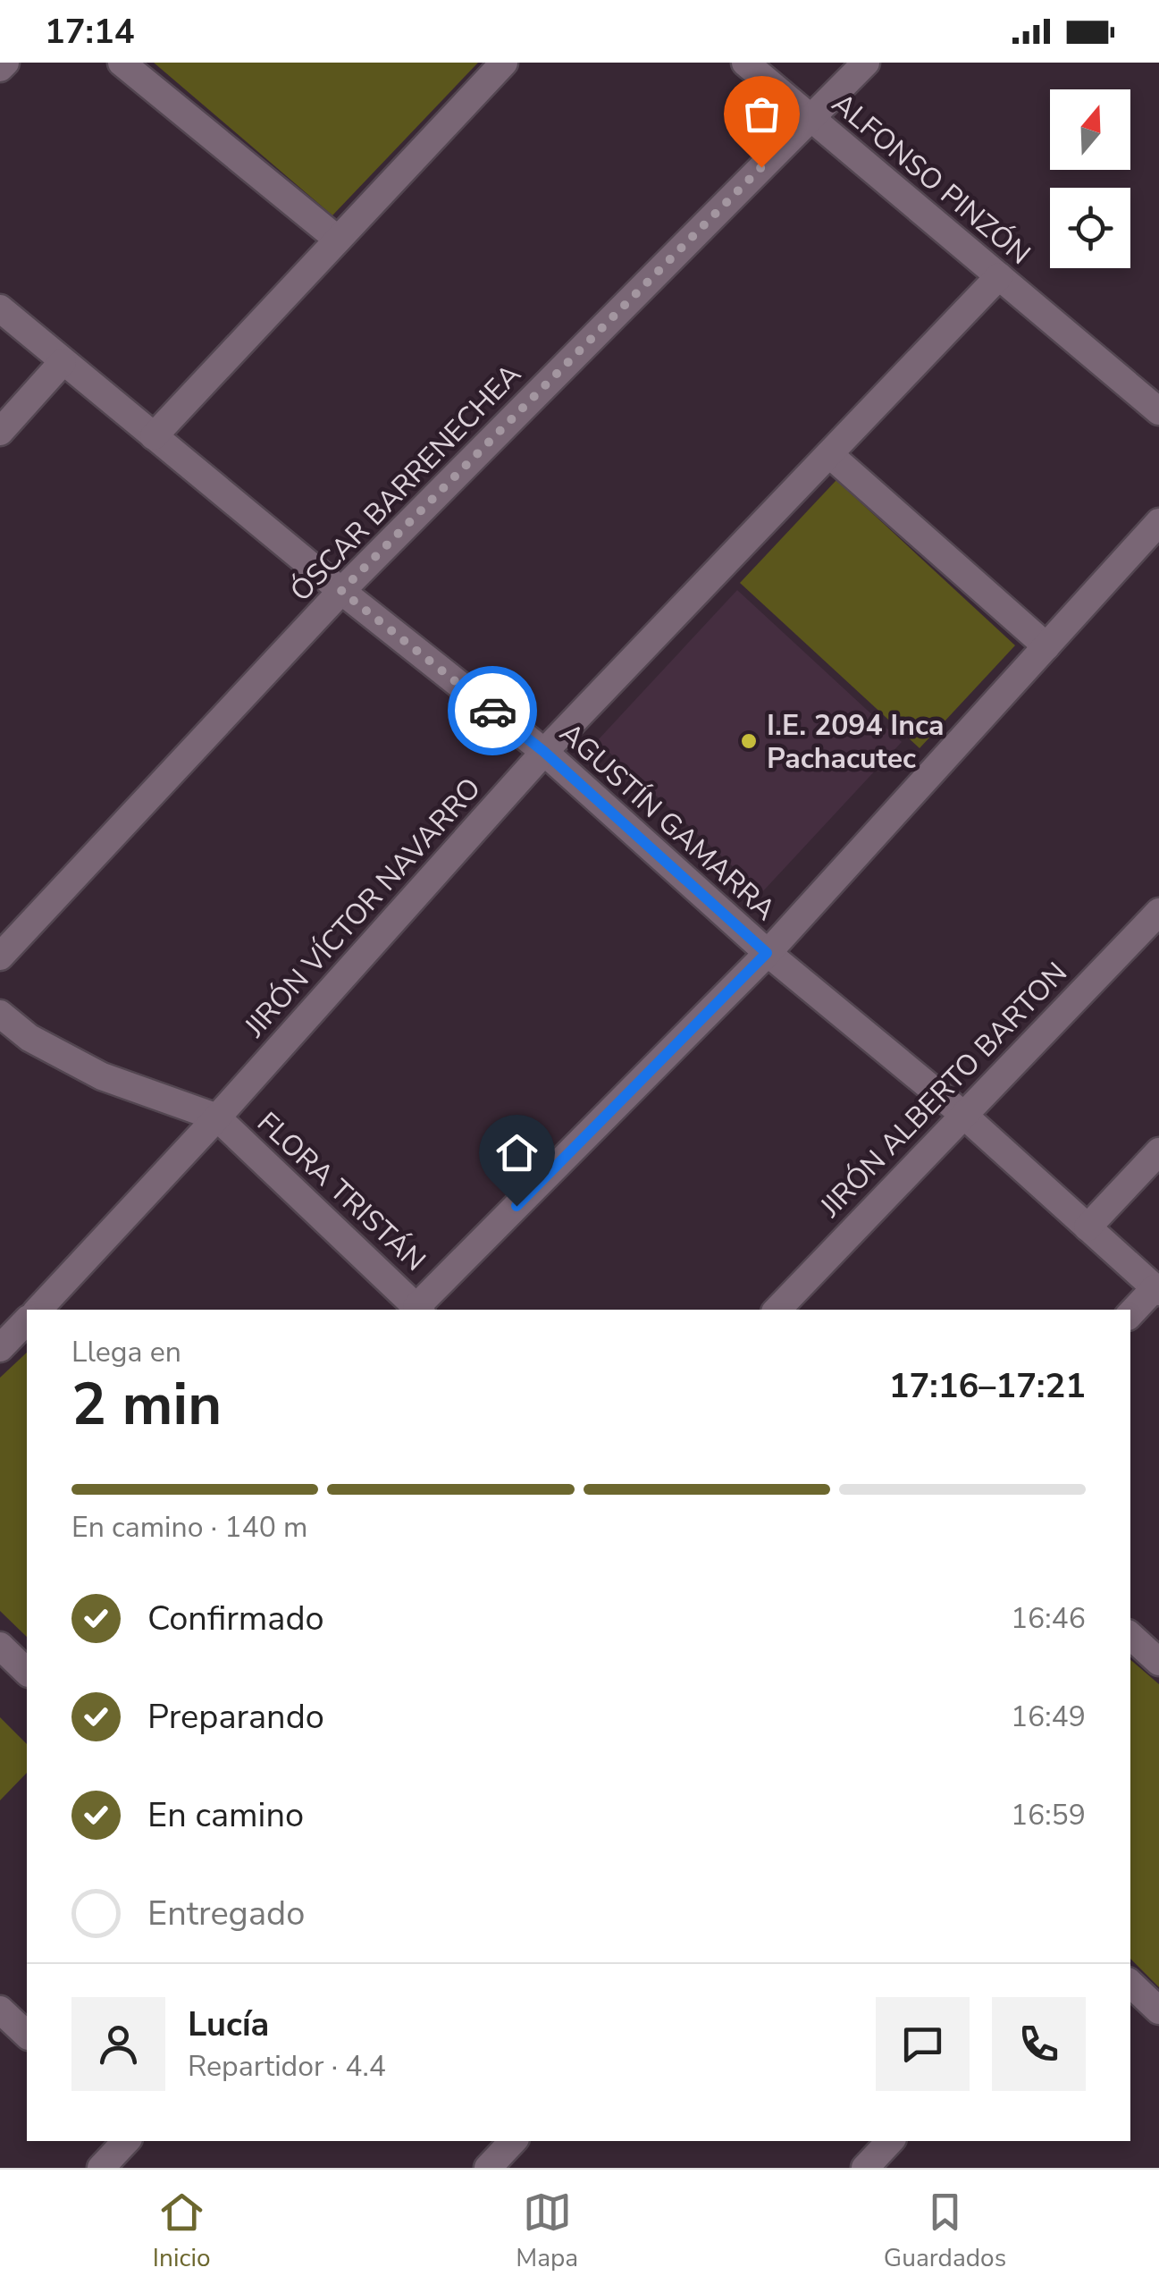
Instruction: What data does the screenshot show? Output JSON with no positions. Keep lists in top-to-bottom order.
{
  "streets": {
    "street": [
      "ALFONSO PINZÓN",
      "ÓSCAR BARRENECHEA",
      "AGUSTÍN GAMARRA",
      "JIRÓN VÍCTOR NAVARRO",
      "JIRÓN ALBERTO BARTON",
      "FLORA TRISTÁN"
    ]
  },
  "crossings": [
    ["ALFONSO PINZÓN", "ÓSCAR BARRENECHEA"],
    ["ALFONSO PINZÓN", "JIRÓN VÍCTOR NAVARRO"],
    ["ÓSCAR BARRENECHEA", "AGUSTÍN GAMARRA"],
    ["AGUSTÍN GAMARRA", "JIRÓN VÍCTOR NAVARRO"],
    ["AGUSTÍN GAMARRA", "JIRÓN ALBERTO BARTON"],
    ["JIRÓN VÍCTOR NAVARRO", "FLORA TRISTÁN"]
  ],
  "places": ["I.E. 2094 Inca Pachacutec"],
  "north": "top",
  "page": {
    "status": "17:14",
    "heading": ["2 min", "Llega en", "17:16–17:21"],
    "panel": ["Lucía", "Repartidor · 4.4"],
    "bar": "En camino · 140 m",
    "list": [
      ["Confirmado", "16:46"],
      ["Preparando", "16:49"],
      ["En camino", "16:59"],
      "Entregado"
    ],
    "tabs": ["Inicio", "Mapa", "Guardados"]
  }
}
